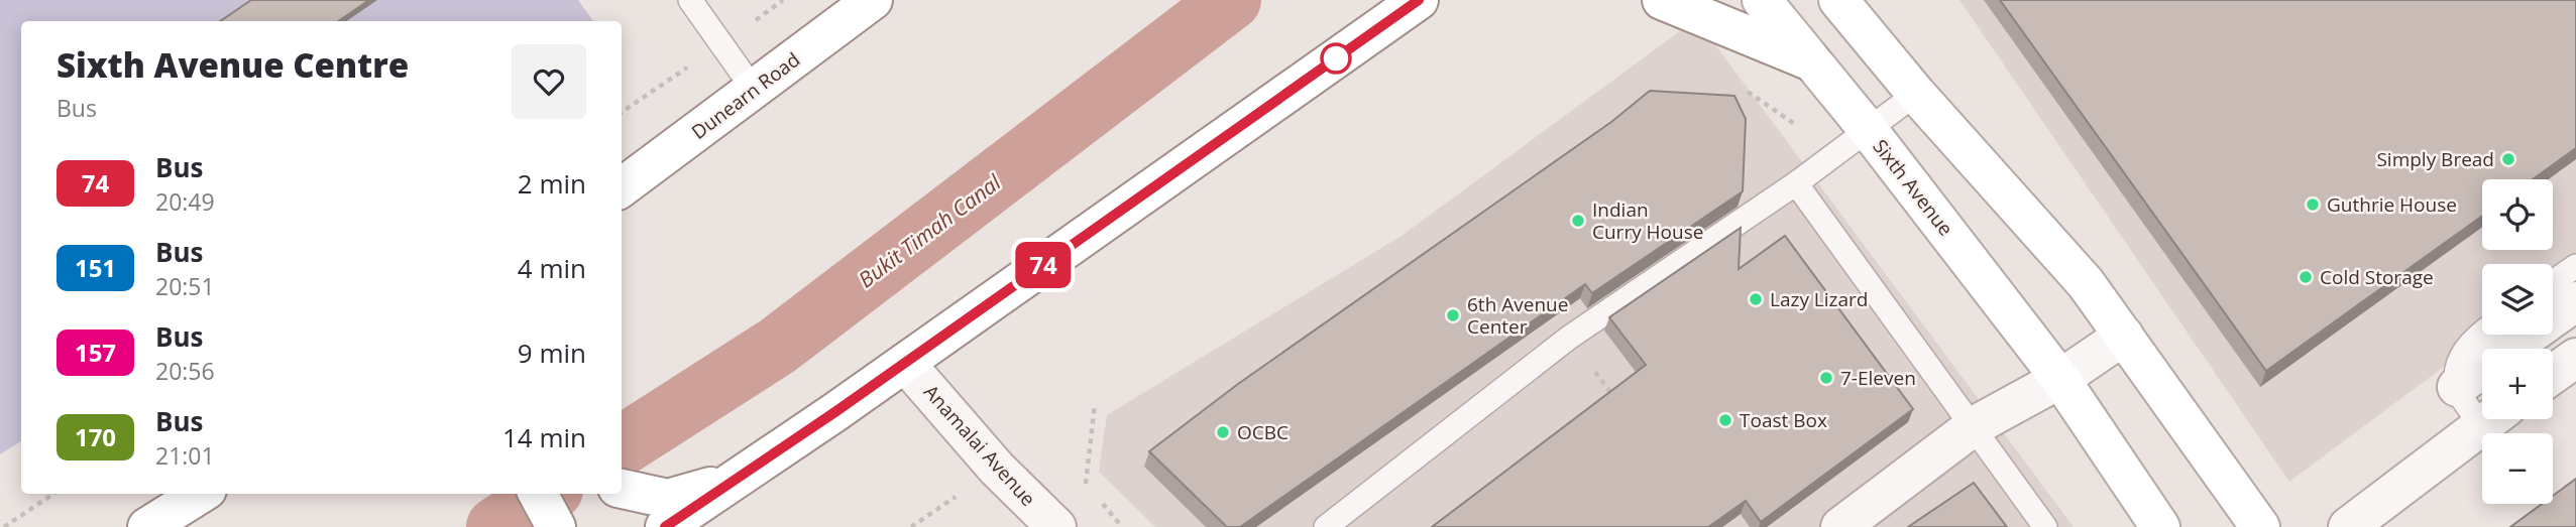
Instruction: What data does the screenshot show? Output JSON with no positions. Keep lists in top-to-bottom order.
{
  "streets": {
    "main road": ["Dunearn Road", "Sixth Avenue"],
    "street": ["Anamalai Avenue"]
  },
  "water": ["Bukit Timah Canal"],
  "places": [
    "Simply Bread",
    "Guthrie House",
    "Indian Curry House",
    "Cold Storage",
    "Lazy Lizard",
    "6th Avenue Center",
    "7-Eleven",
    "Toast Box",
    "OCBC"
  ],
  "lines": ["bus line 74"],
  "page": {
    "on_map": "74",
    "heading": ["Sixth Avenue Centre", "Bus"],
    "list": [
      {
        "mark": "74",
        "name": "Bus",
        "note": "20:49",
        "value": "2 min"
      },
      {
        "mark": "151",
        "name": "Bus",
        "note": "20:51",
        "value": "4 min"
      },
      {
        "mark": "157",
        "name": "Bus",
        "note": "20:56",
        "value": "9 min"
      },
      {
        "mark": "170",
        "name": "Bus",
        "note": "21:01",
        "value": "14 min"
      }
    ],
    "map_buttons": ["+", "−"]
  }
}
